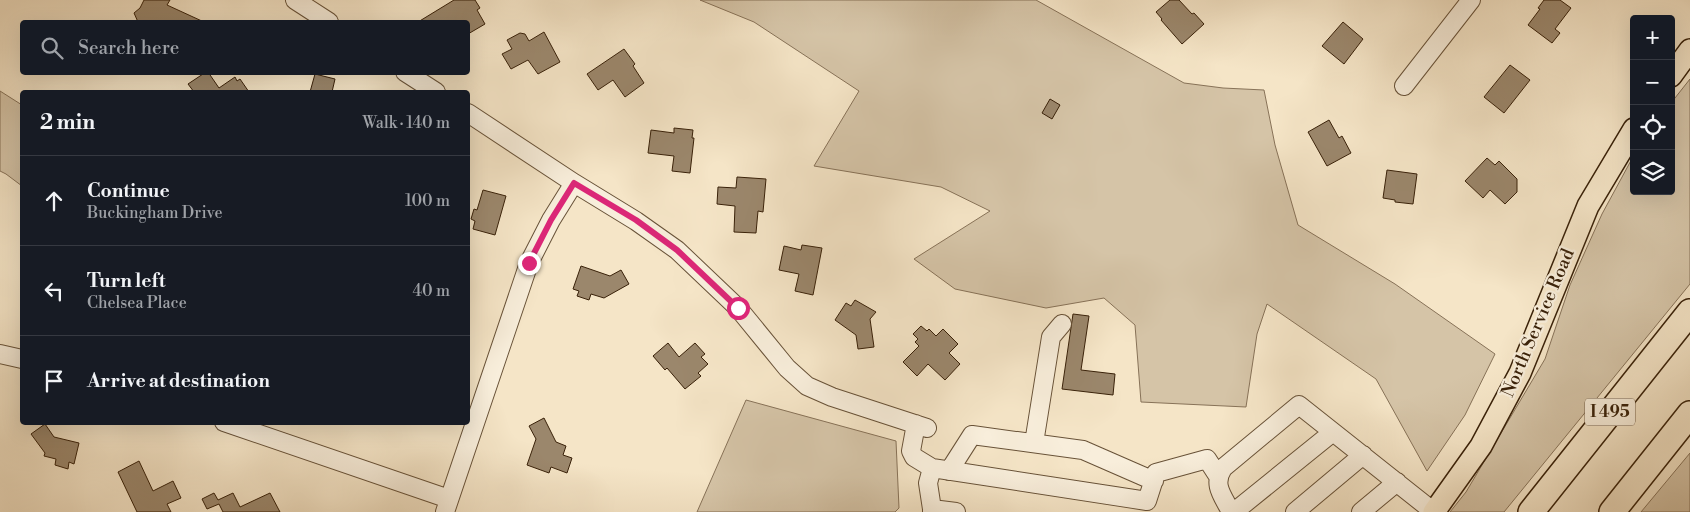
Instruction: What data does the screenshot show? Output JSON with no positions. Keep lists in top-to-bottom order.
{
  "streets": {
    "highway": ["I 495"],
    "main road": ["North Service Road"]
  },
  "page": {
    "map_buttons": ["+", "−"],
    "search": "Search here",
    "heading": ["2 min", "Walk · 140 m"],
    "list": [
      ["Continue", "Buckingham Drive", "100 m"],
      ["Turn left", "Chelsea Place", "40 m"],
      "Arrive at destination"
    ]
  }
}
